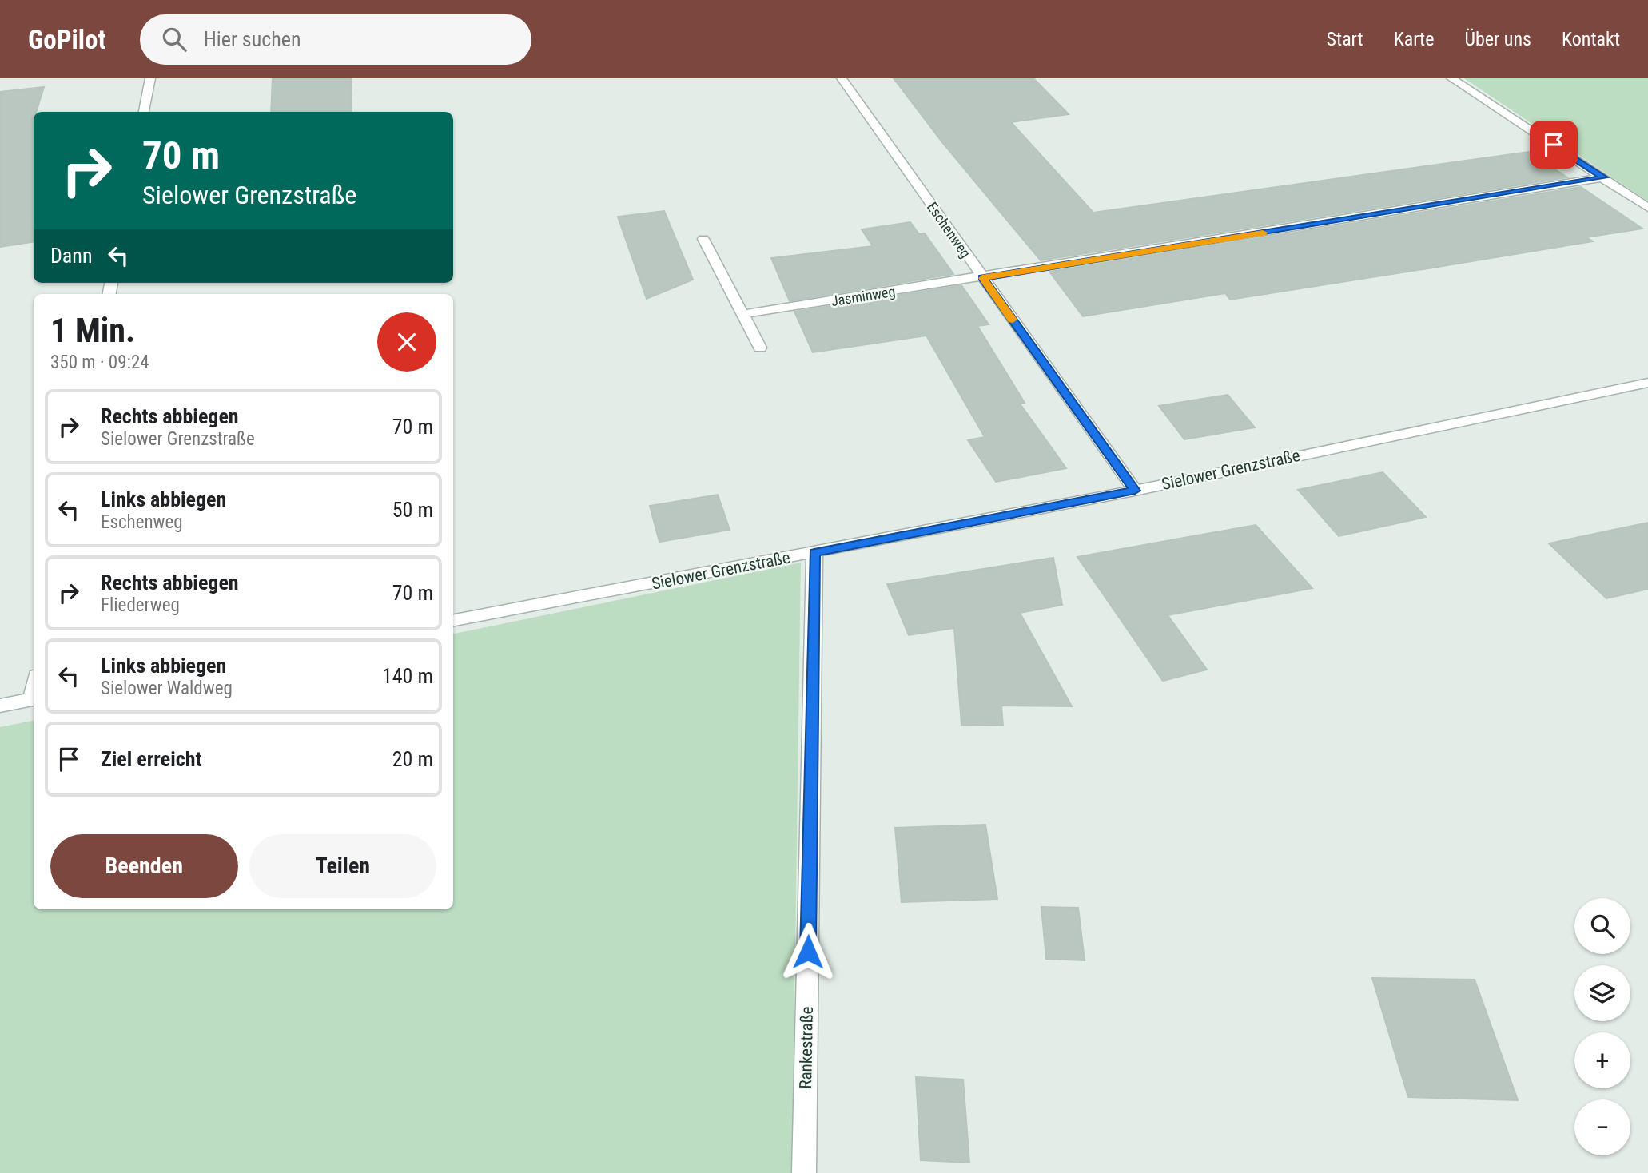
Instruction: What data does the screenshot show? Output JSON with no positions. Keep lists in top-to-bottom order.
{
  "streets": {
    "street": [
      "Eschenweg",
      "Jasminweg",
      "Sielower Grenzstraße",
      "Rankestraße"
    ]
  },
  "crossings": [
    ["Eschenweg", "Jasminweg"],
    ["Eschenweg", "Sielower Grenzstraße"],
    ["Sielower Grenzstraße", "Rankestraße"]
  ],
  "page": {
    "header": "GoPilot",
    "search": "Hier suchen",
    "nav": [
      "Start",
      "Karte",
      "Über uns",
      "Kontakt"
    ],
    "turn": ["70 m", "Sielower Grenzstraße"],
    "then": "Dann",
    "heading": ["1 Min.", "350 m · 09:24"],
    "list": [
      {
        "name": "Rechts abbiegen",
        "note": "Sielower Grenzstraße",
        "value": "70 m"
      },
      {
        "name": "Links abbiegen",
        "note": "Eschenweg",
        "value": "50 m"
      },
      {
        "name": "Rechts abbiegen",
        "note": "Fliederweg",
        "value": "70 m"
      },
      {
        "name": "Links abbiegen",
        "note": "Sielower Waldweg",
        "value": "140 m"
      },
      {
        "name": "Ziel erreicht",
        "value": "20 m"
      }
    ],
    "buttons": ["Beenden", "Teilen"],
    "map_buttons": ["+", "−"]
  }
}
